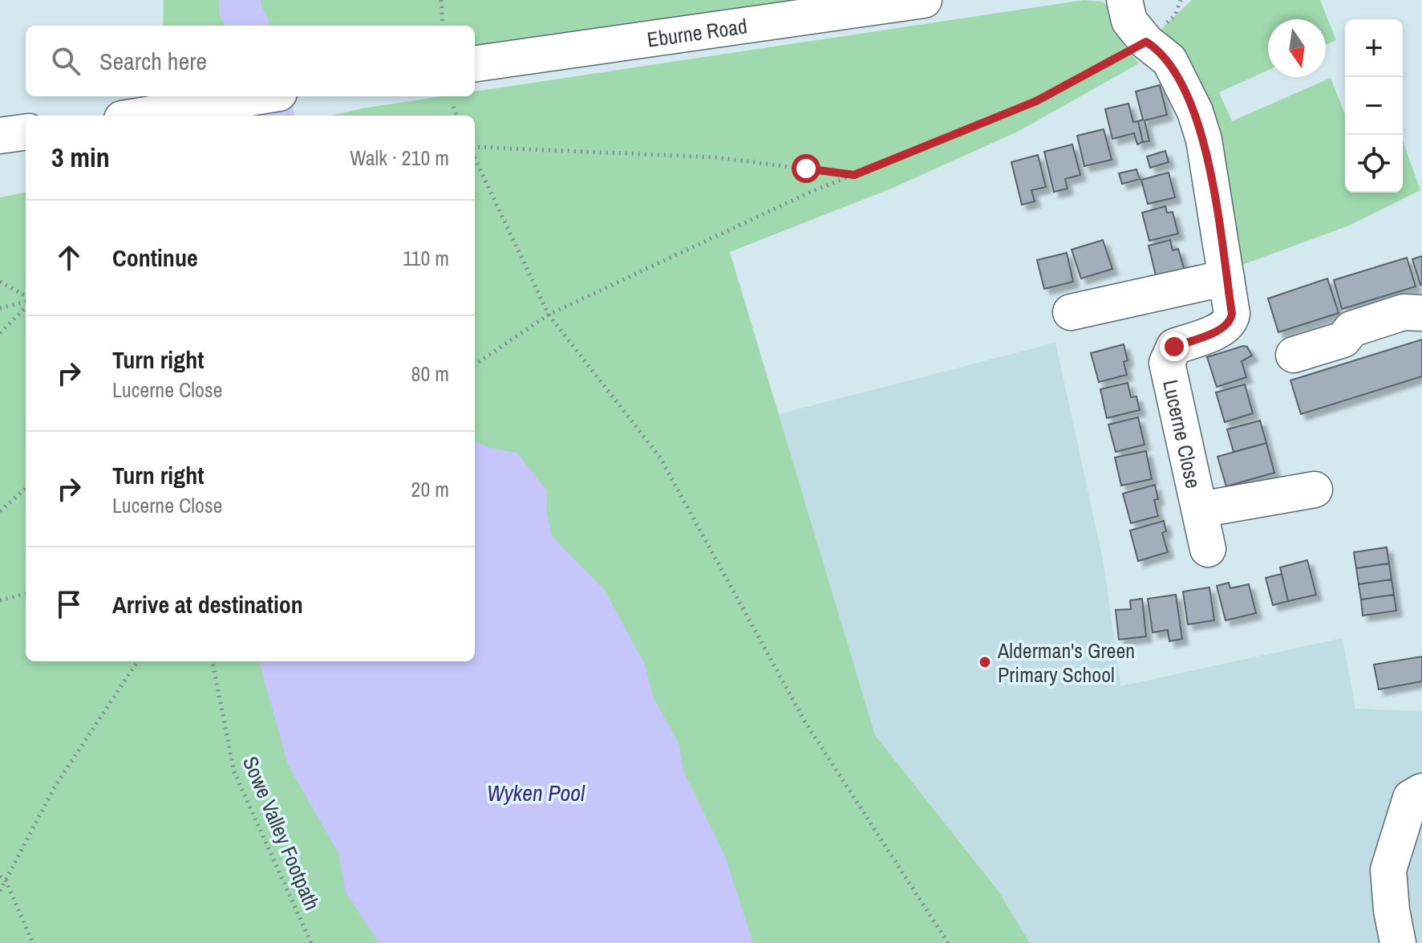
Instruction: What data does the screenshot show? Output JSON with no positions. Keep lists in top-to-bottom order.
{
  "streets": {
    "street": ["Eburne Road", "Lucerne Close"],
    "path": ["Sowe Valley Footpath"]
  },
  "water": ["Wyken Pool"],
  "places": ["Alderman's Green Primary School"],
  "north": "bottom",
  "page": {
    "map_buttons": ["+", "−"],
    "search": "Search here",
    "heading": ["3 min", "Walk · 210 m"],
    "list": [
      ["Continue", "110 m"],
      ["Turn right", "Lucerne Close", "80 m"],
      ["Turn right", "Lucerne Close", "20 m"],
      "Arrive at destination"
    ]
  }
}
